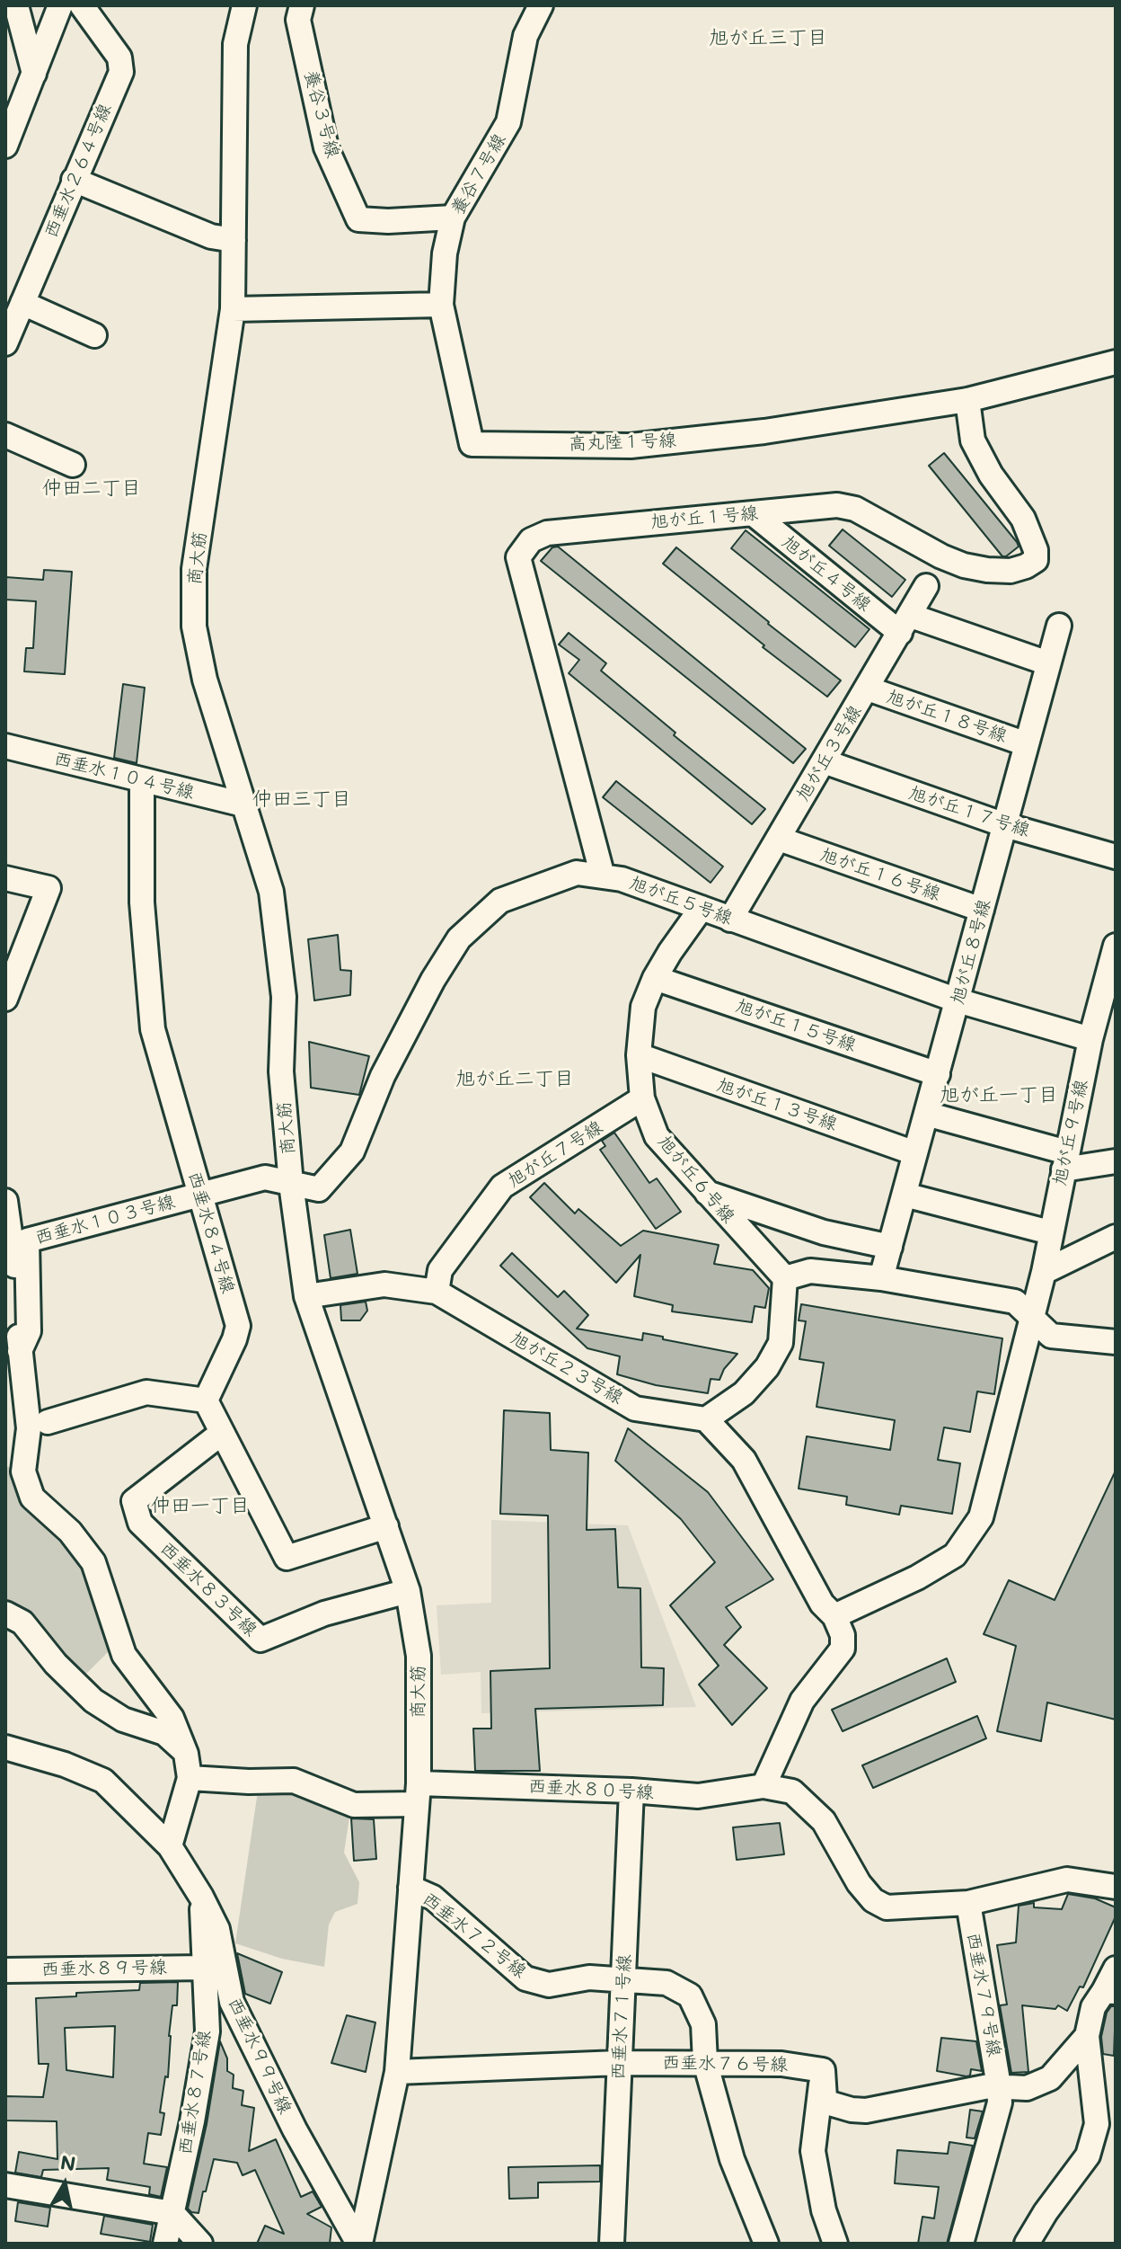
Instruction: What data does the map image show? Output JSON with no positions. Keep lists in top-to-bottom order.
{
  "streets": {
    "street": [
      "養谷３号線",
      "西垂水２６４号線",
      "養谷７号線",
      "高丸陸１号線",
      "旭が丘１号線",
      "商大筋",
      "旭が丘４号線",
      "旭が丘１８号線",
      "旭が丘３号線",
      "西垂水１０４号線",
      "旭が丘１７号線",
      "旭が丘１６号線",
      "旭が丘５号線",
      "旭が丘８号線",
      "旭が丘１５号線",
      "旭が丘１３号線",
      "旭が丘９号線",
      "旭が丘７号線",
      "旭が丘６号線",
      "西垂水１０３号線",
      "西垂水８４号線",
      "旭が丘２３号線",
      "西垂水８３号線",
      "西垂水８０号線",
      "西垂水７２号線",
      "西垂水８９号線",
      "西垂水７９号線",
      "西垂水７１号線",
      "西垂水９９号線",
      "西垂水７６号線",
      "西垂水８７号線"
    ]
  },
  "crossings": [
    ["養谷３号線", "養谷７号線"],
    ["養谷７号線", "高丸陸１号線"],
    ["高丸陸１号線", "旭が丘１号線"],
    ["旭が丘１号線", "旭が丘４号線"],
    ["旭が丘１号線", "旭が丘５号線"],
    ["商大筋", "西垂水１０４号線"],
    ["商大筋", "旭が丘５号線"],
    ["商大筋", "西垂水１０３号線"],
    ["商大筋", "西垂水８３号線"],
    ["商大筋", "西垂水８０号線"],
    ["商大筋", "西垂水７２号線"],
    ["商大筋", "西垂水９９号線"],
    ["商大筋", "西垂水７６号線"],
    ["旭が丘４号線", "旭が丘３号線"],
    ["旭が丘４号線", "旭が丘８号線"],
    ["旭が丘１８号線", "旭が丘３号線"],
    ["旭が丘１８号線", "旭が丘８号線"],
    ["旭が丘３号線", "旭が丘１７号線"],
    ["旭が丘３号線", "旭が丘１６号線"],
    ["旭が丘３号線", "旭が丘５号線"],
    ["西垂水１０４号線", "西垂水８４号線"],
    ["旭が丘１７号線", "旭が丘８号線"],
    ["旭が丘１６号線", "旭が丘８号線"],
    ["旭が丘５号線", "旭が丘８号線"],
    ["旭が丘５号線", "旭が丘９号線"],
    ["旭が丘５号線", "旭が丘６号線"],
    ["旭が丘５号線", "西垂水１０３号線"],
    ["旭が丘８号線", "旭が丘１５号線"],
    ["旭が丘８号線", "旭が丘１３号線"],
    ["旭が丘１５号線", "旭が丘６号線"],
    ["旭が丘１３号線", "旭が丘６号線"],
    ["旭が丘７号線", "旭が丘６号線"],
    ["旭が丘７号線", "旭が丘２３号線"],
    ["西垂水１０３号線", "西垂水８４号線"],
    ["西垂水８０号線", "西垂水７１号線"],
    ["西垂水７２号線", "西垂水７１号線"],
    ["西垂水７２号線", "西垂水７６号線"],
    ["西垂水８９号線", "西垂水８７号線"],
    ["西垂水７１号線", "西垂水７６号線"],
    ["西垂水９９号線", "西垂水８７号線"]
  ],
  "districts": [
    "旭が丘三丁目",
    "仲田二丁目",
    "仲田三丁目",
    "旭が丘二丁目",
    "旭が丘一丁目",
    "仲田一丁目"
  ],
  "north": "top"
}
